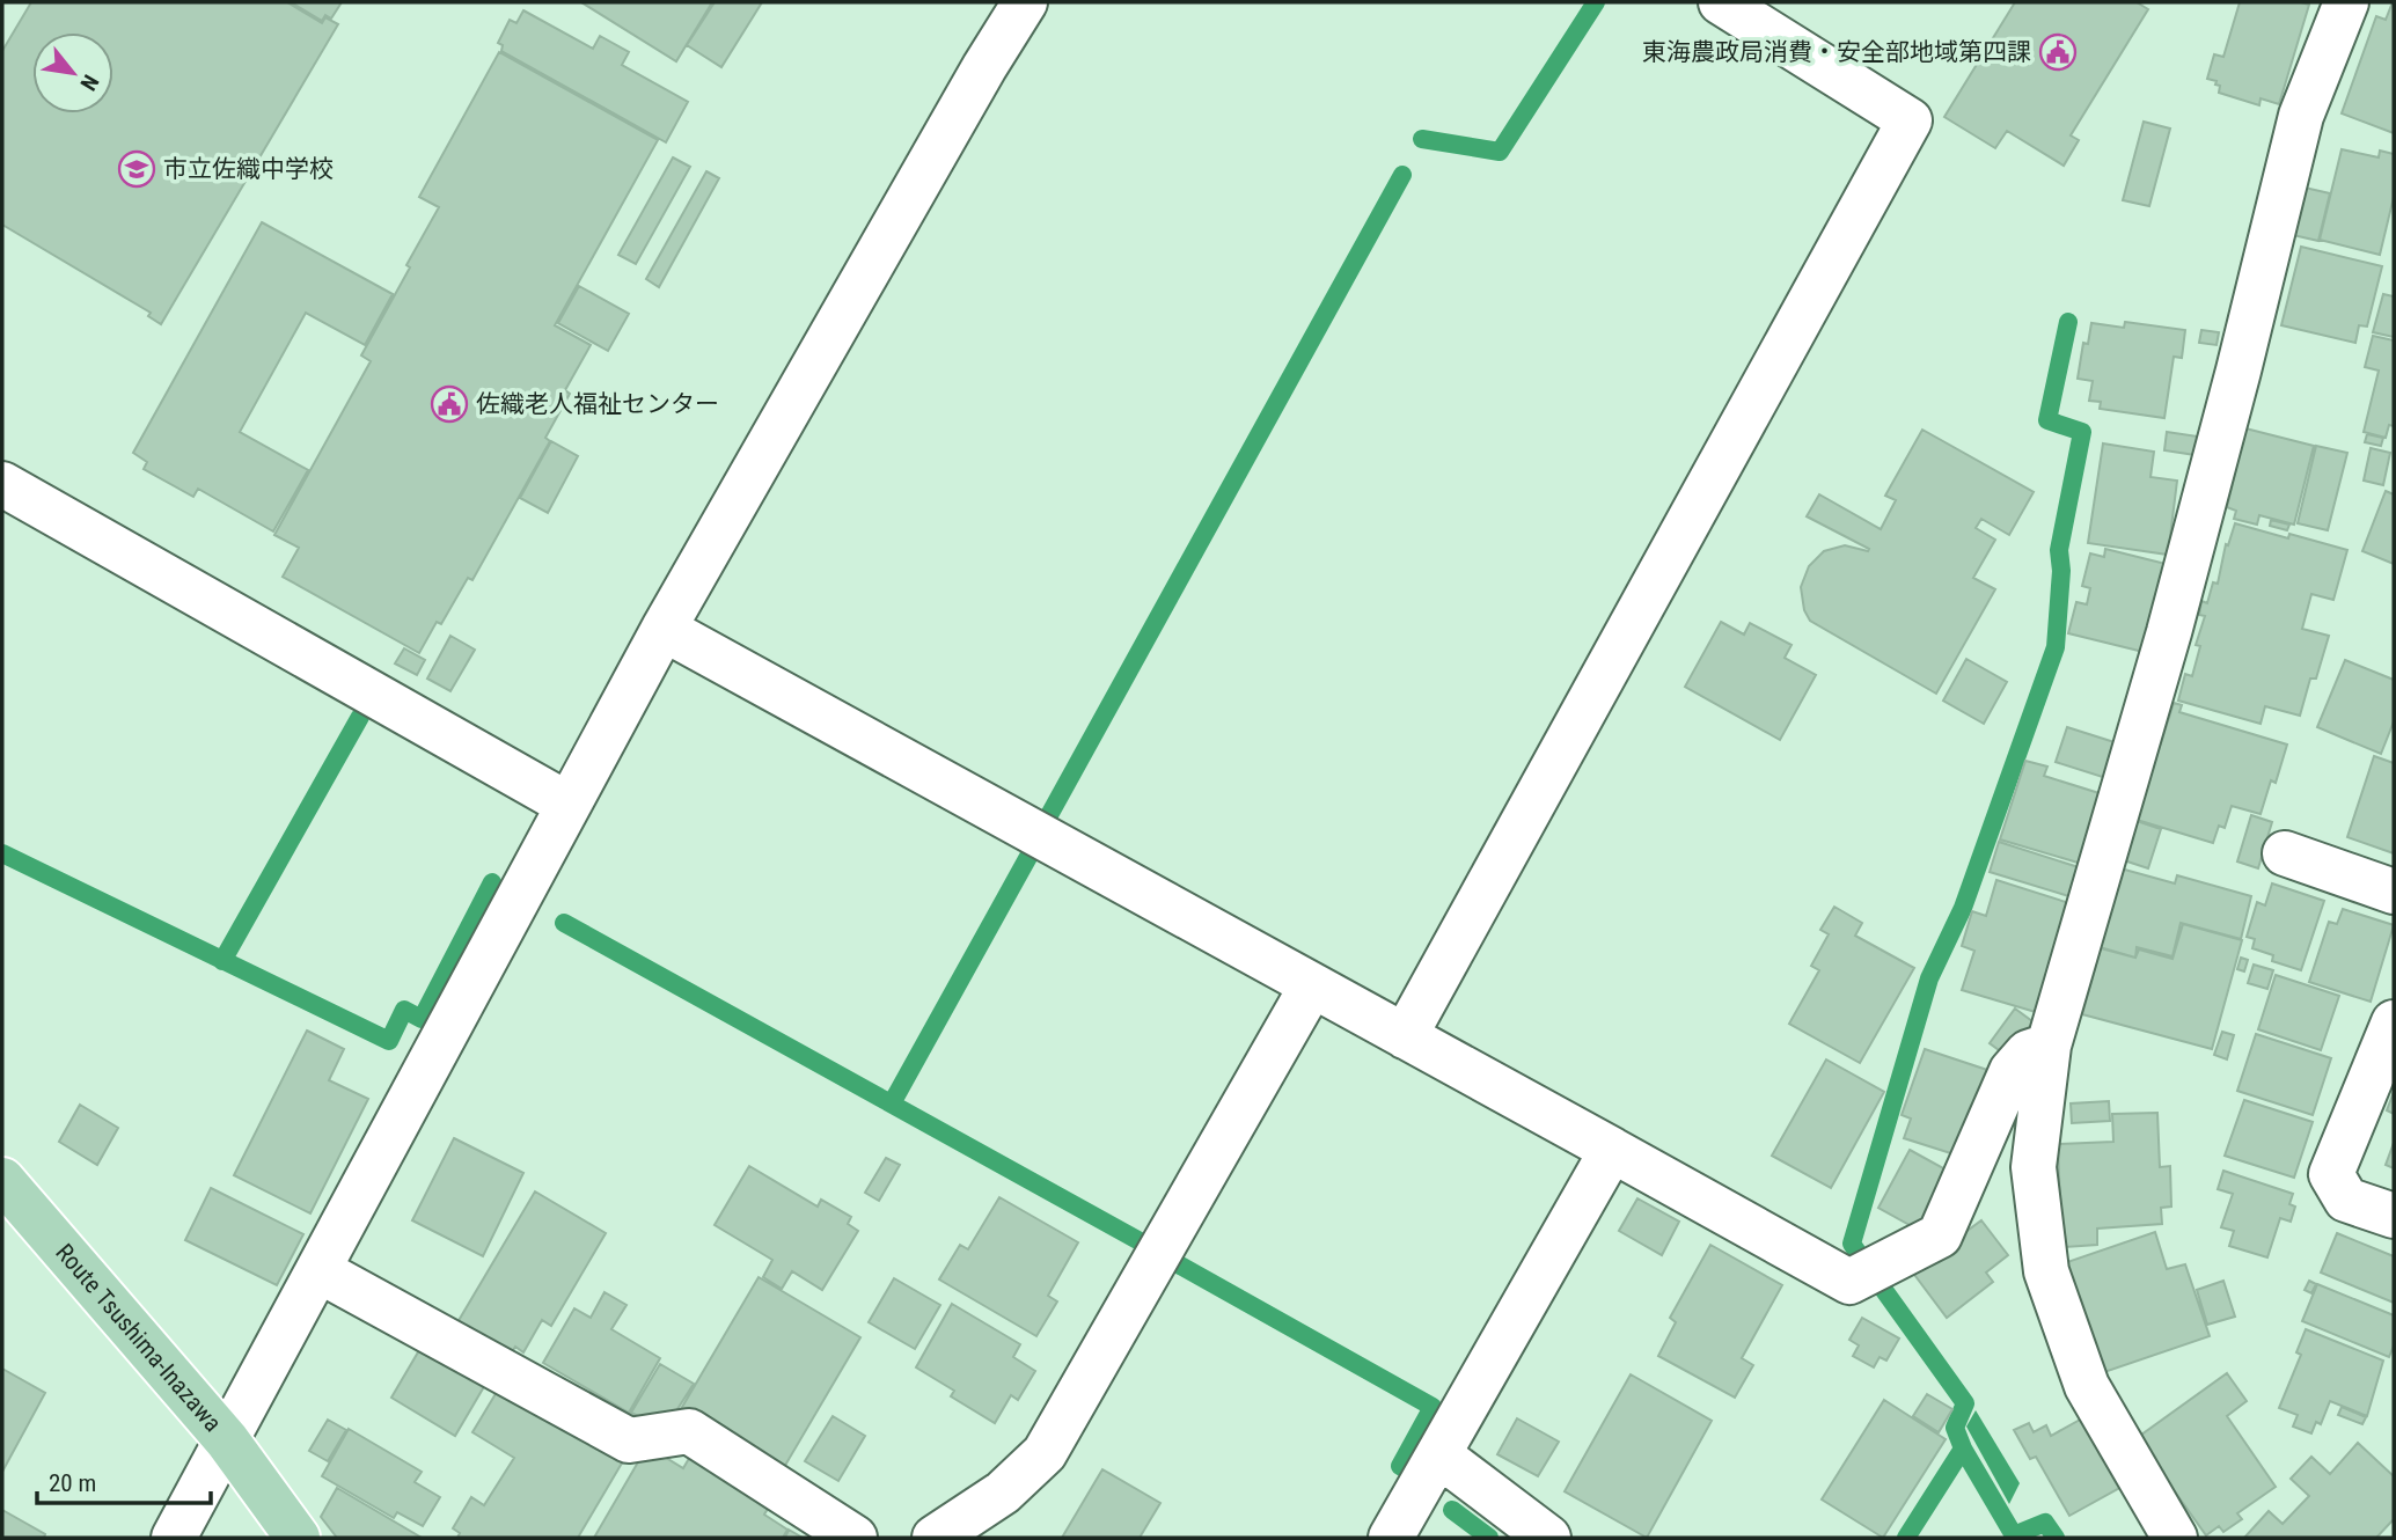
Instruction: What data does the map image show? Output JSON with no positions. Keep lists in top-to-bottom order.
{
  "streets": {
    "main road": ["Route Tsushima-Inazawa"]
  },
  "places": {
    "public building": ["東海農政局消費・安全部地域第四課", "佐織老人福祉センター"],
    "school or university": ["市立佐織中学校"]
  },
  "scale_bar": "20 m",
  "north": "bottom right"
}
